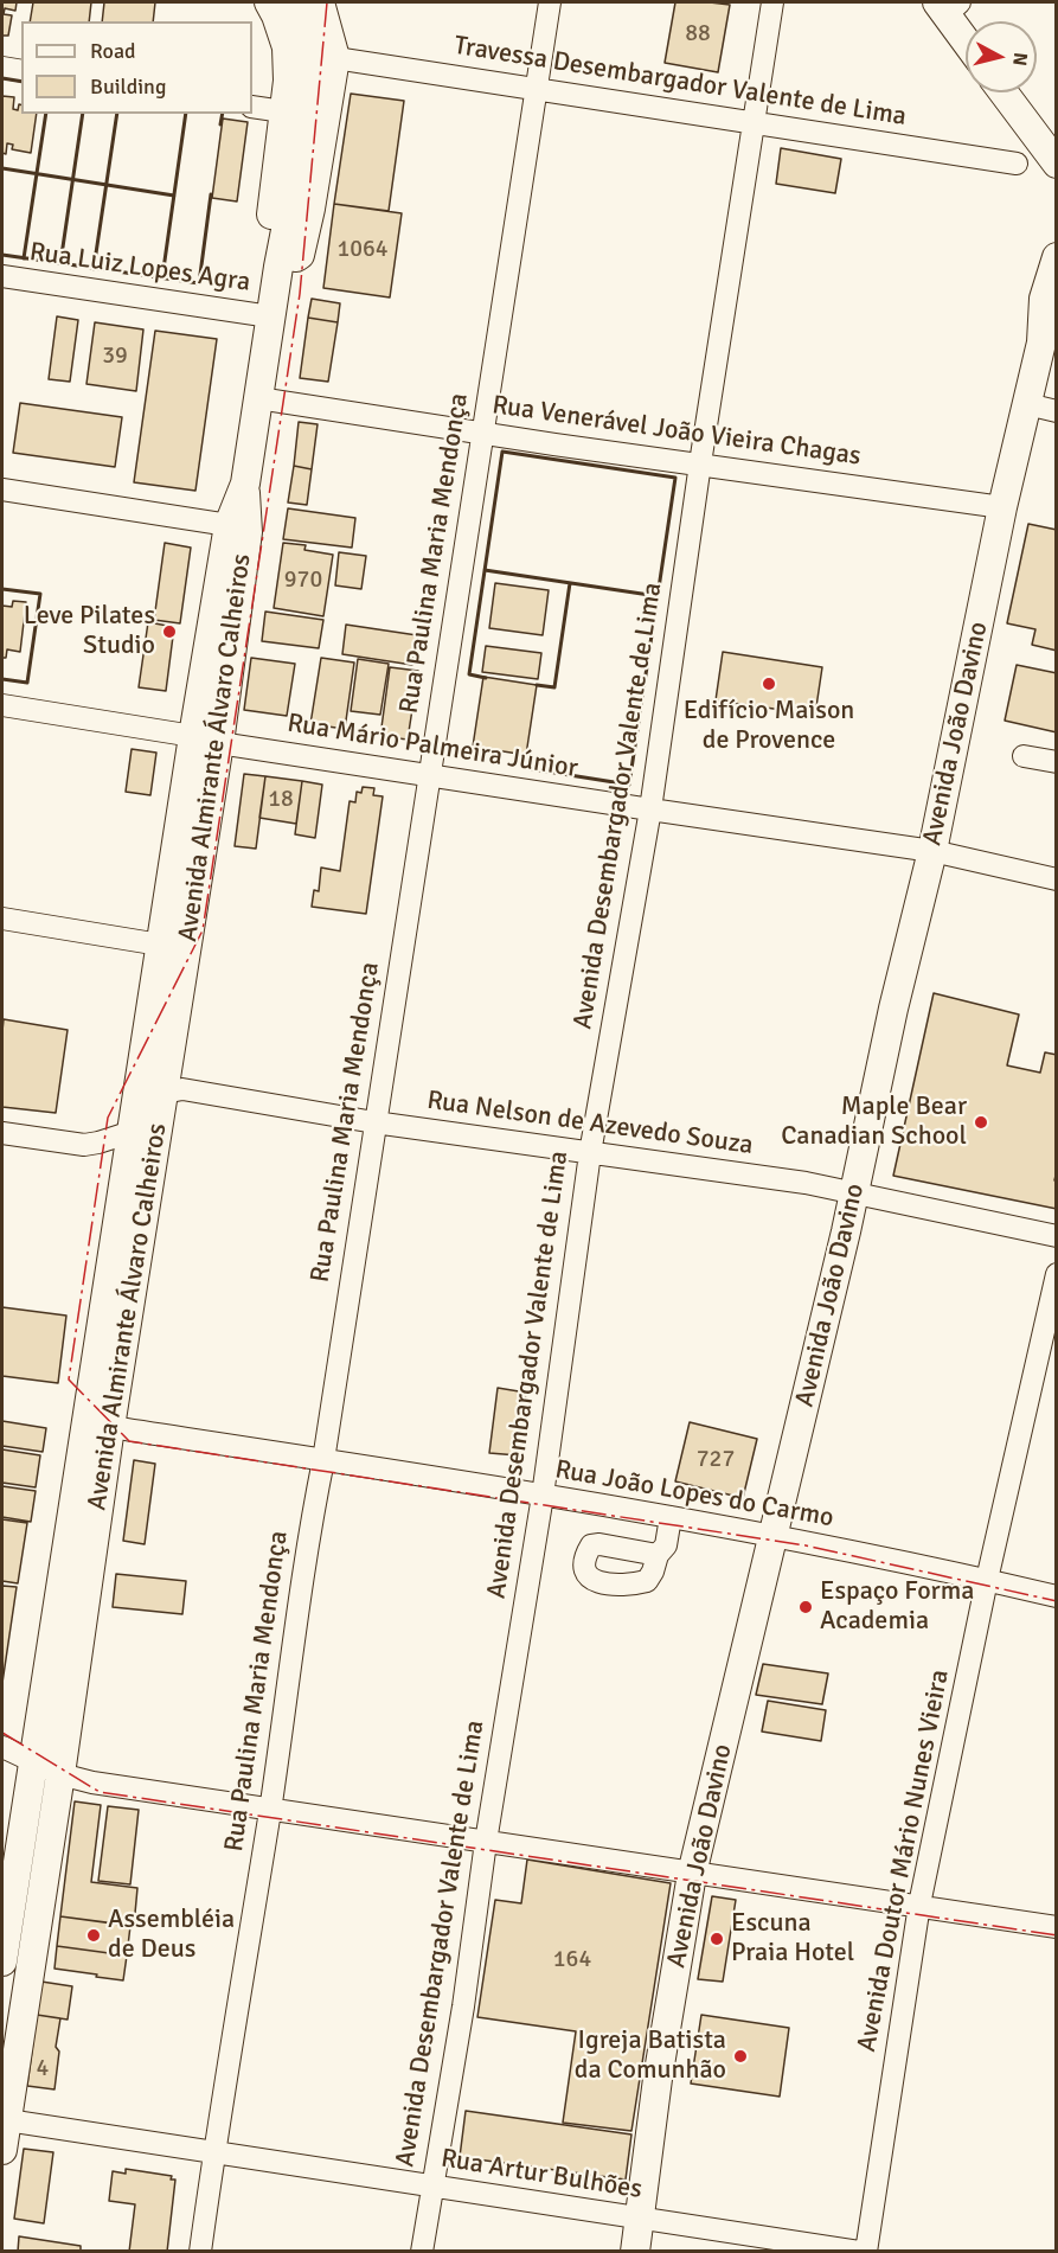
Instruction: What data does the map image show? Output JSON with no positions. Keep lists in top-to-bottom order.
{
  "streets": {
    "main road": ["Avenida João Davino", "Avenida Almirante Álvaro Calheiros"],
    "street": [
      "Travessa Desembargador Valente de Lima",
      "Rua Luiz Lopes Agra",
      "Rua Venerável João Vieira Chagas",
      "Rua Paulina Maria Mendonça",
      "Rua Mário Palmeira Júnior",
      "Avenida Desembargador Valente de Lima",
      "Rua Nelson de Azevedo Souza",
      "Rua João Lopes do Carmo",
      "Avenida Doutor Mário Nunes Vieira",
      "Rua Artur Bulhões"
    ]
  },
  "crossings": [
    ["Travessa Desembargador Valente de Lima", "Rua Paulina Maria Mendonça"],
    ["Travessa Desembargador Valente de Lima", "Avenida Desembargador Valente de Lima"],
    ["Rua Luiz Lopes Agra", "Avenida Almirante Álvaro Calheiros"],
    ["Rua Venerável João Vieira Chagas", "Rua Paulina Maria Mendonça"],
    ["Rua Venerável João Vieira Chagas", "Avenida João Davino"],
    ["Rua Venerável João Vieira Chagas", "Avenida Almirante Álvaro Calheiros"],
    ["Rua Venerável João Vieira Chagas", "Avenida Desembargador Valente de Lima"],
    ["Rua Paulina Maria Mendonça", "Rua Mário Palmeira Júnior"],
    ["Rua Paulina Maria Mendonça", "Rua Nelson de Azevedo Souza"],
    ["Rua Paulina Maria Mendonça", "Rua João Lopes do Carmo"],
    ["Rua Paulina Maria Mendonça", "Rua Artur Bulhões"],
    ["Avenida João Davino", "Rua Mário Palmeira Júnior"],
    ["Avenida João Davino", "Rua Nelson de Azevedo Souza"],
    ["Avenida João Davino", "Rua João Lopes do Carmo"],
    ["Avenida João Davino", "Rua Artur Bulhões"],
    ["Rua Mário Palmeira Júnior", "Avenida Almirante Álvaro Calheiros"],
    ["Rua Mário Palmeira Júnior", "Avenida Desembargador Valente de Lima"],
    ["Avenida Almirante Álvaro Calheiros", "Rua Nelson de Azevedo Souza"],
    ["Avenida Almirante Álvaro Calheiros", "Rua João Lopes do Carmo"],
    ["Avenida Almirante Álvaro Calheiros", "Rua Artur Bulhões"],
    ["Avenida Desembargador Valente de Lima", "Rua Nelson de Azevedo Souza"],
    ["Avenida Desembargador Valente de Lima", "Rua João Lopes do Carmo"],
    ["Avenida Desembargador Valente de Lima", "Rua Artur Bulhões"],
    ["Rua João Lopes do Carmo", "Avenida Doutor Mário Nunes Vieira"]
  ],
  "places": [
    "Leve Pilates Studio",
    "Edifício Maison de Provence",
    "Maple Bear Canadian School",
    "Espaço Forma Academia",
    "Assembléia de Deus",
    "Escuna Praia Hotel",
    "Igreja Batista da Comunhão"
  ],
  "house_numbers": [
    "88",
    "1064",
    "39",
    "970",
    "18",
    "727",
    "164",
    "4"
  ],
  "legend": ["Road", "Building"],
  "north": "right"
}
